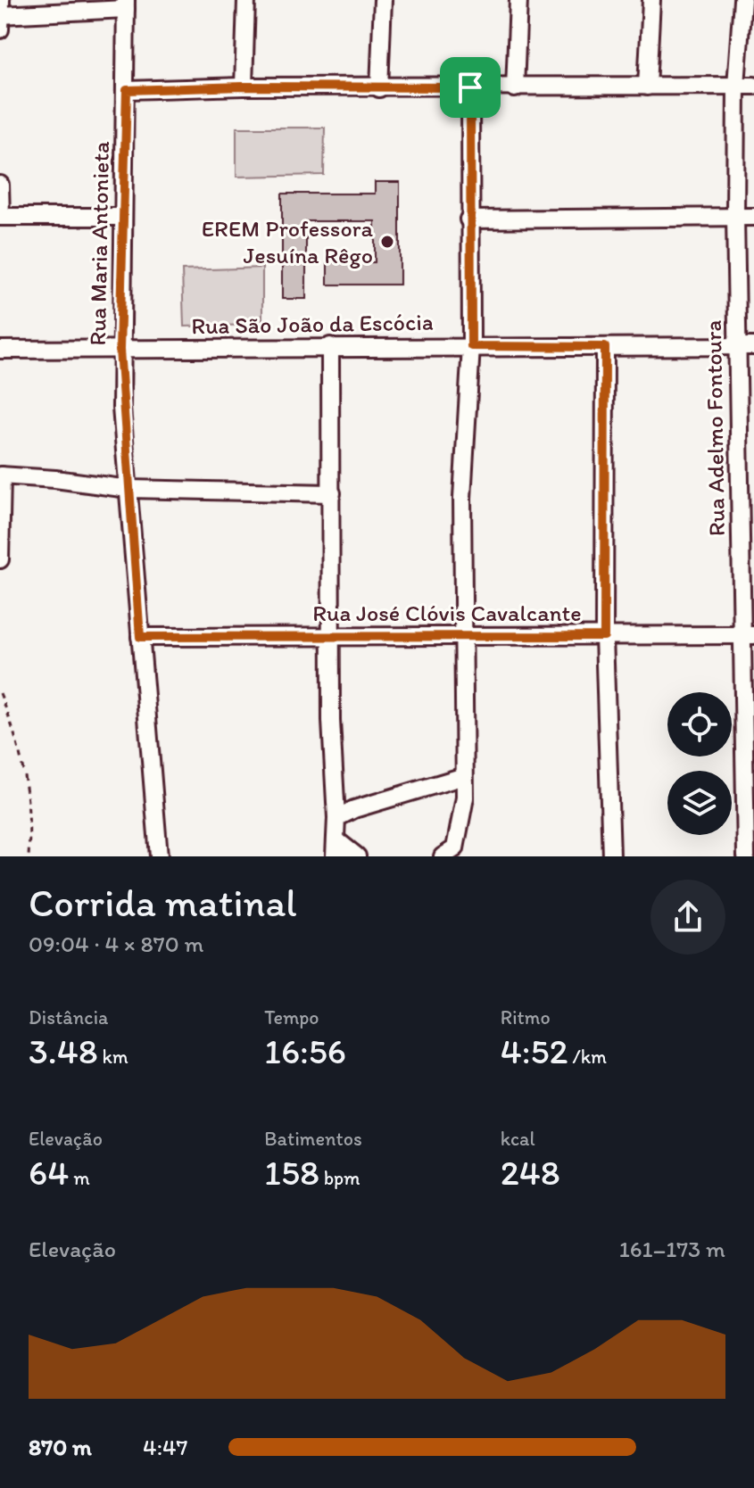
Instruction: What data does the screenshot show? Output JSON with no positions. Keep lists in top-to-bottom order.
{
  "streets": {
    "street": [
      "Rua Maria Antonieta",
      "Rua São João da Escócia",
      "Rua Adelmo Fontoura",
      "Rua José Clóvis Cavalcante"
    ]
  },
  "crossings": [
    ["Rua Maria Antonieta", "Rua São João da Escócia"],
    ["Rua Maria Antonieta", "Rua José Clóvis Cavalcante"],
    ["Rua São João da Escócia", "Rua Adelmo Fontoura"],
    ["Rua Adelmo Fontoura", "Rua José Clóvis Cavalcante"]
  ],
  "places": ["EREM Professora Jesuína Rêgo"],
  "page": {
    "heading": ["Corrida matinal", "09:04 · 4 × 870 m"],
    "stats": [
      ["Distância", "3.48 km"],
      ["Tempo", "16:56"],
      ["Ritmo", "4:52 /km"],
      ["Elevação", "64 m"],
      ["Batimentos", "158 bpm"],
      ["kcal", "248"]
    ],
    "chart": ["Elevação", "161–173 m"],
    "list": [
      {
        "name": "870 m",
        "note": "4:47"
      }
    ]
  }
}
